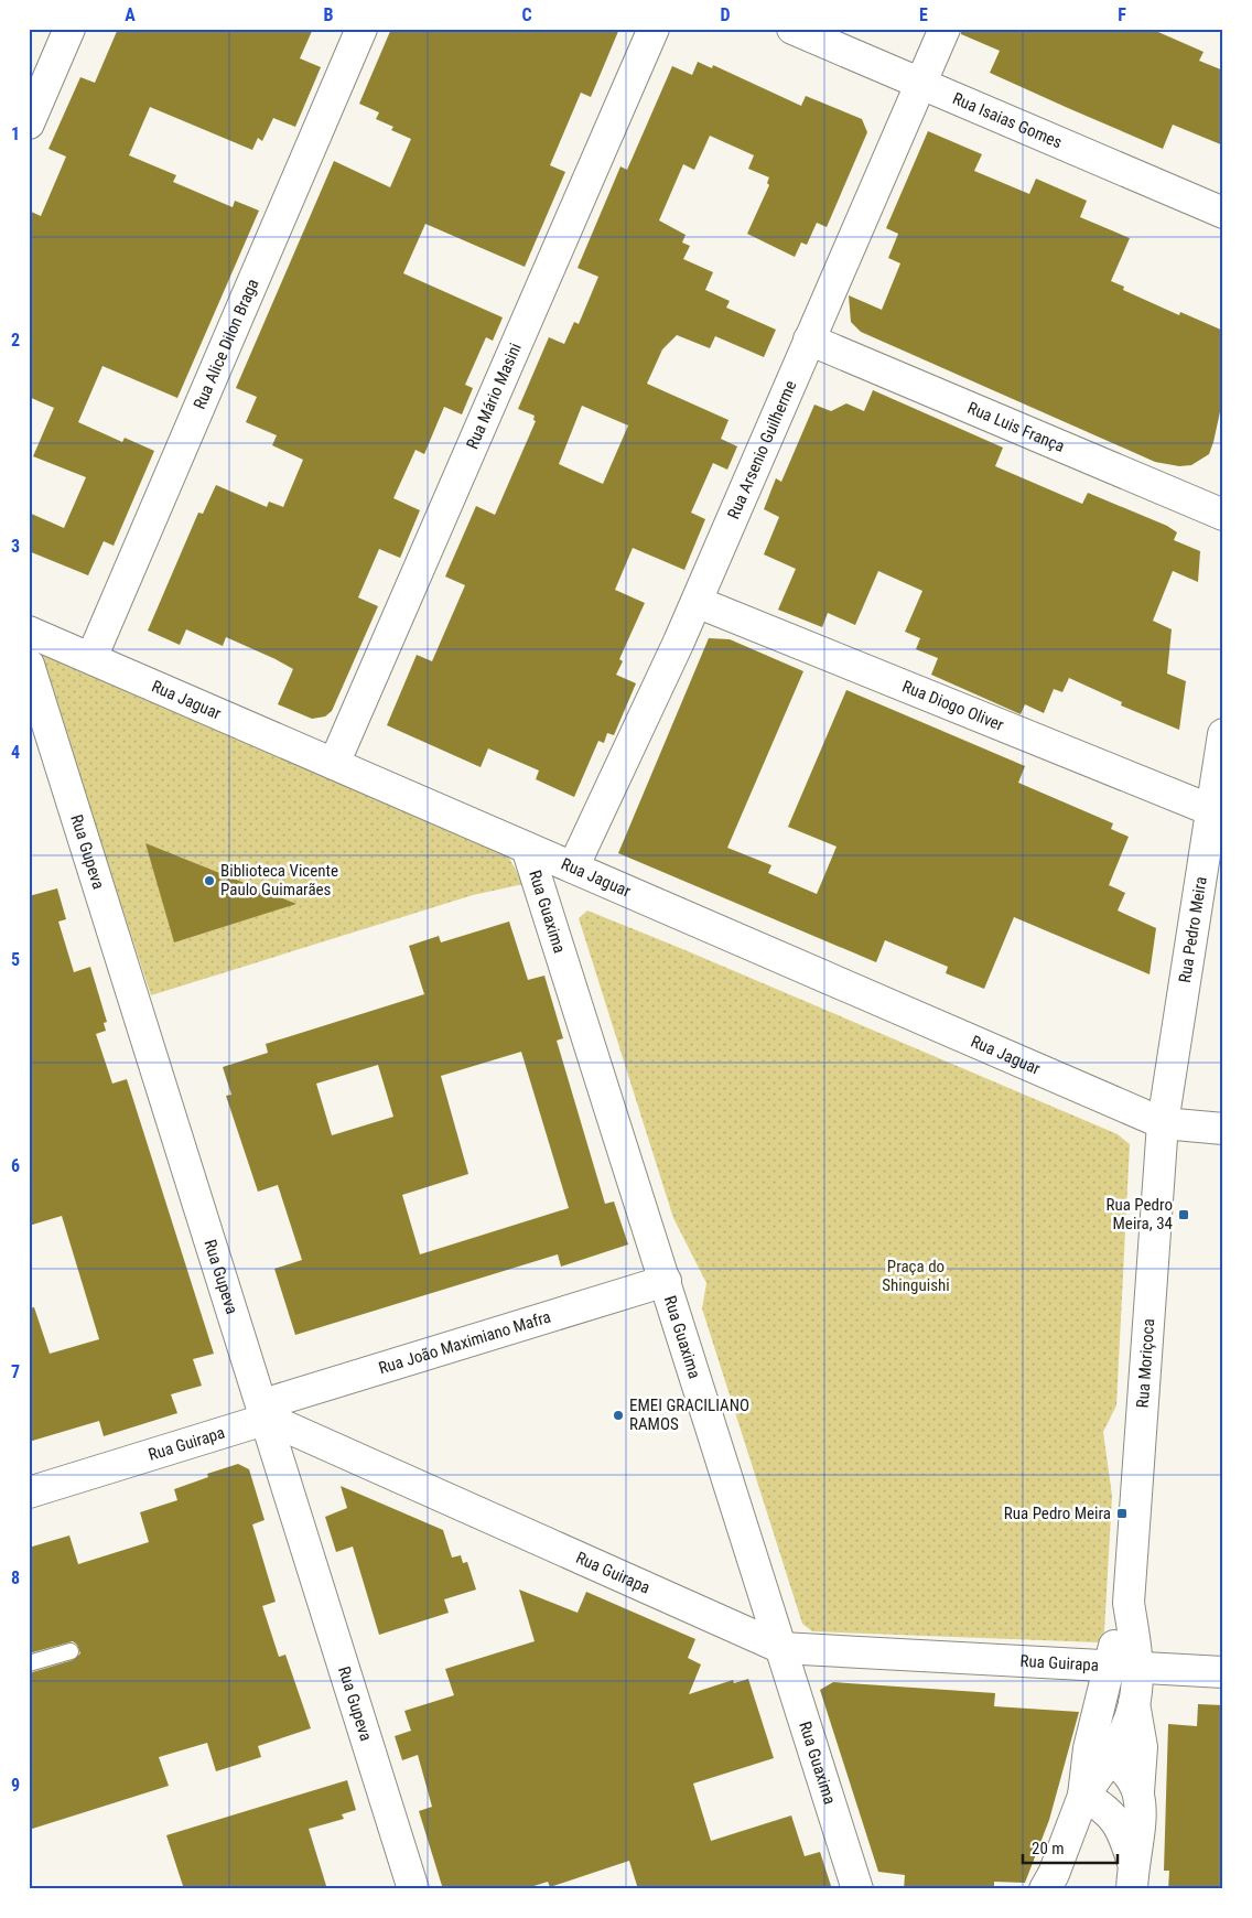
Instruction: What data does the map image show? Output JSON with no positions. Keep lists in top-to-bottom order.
{
  "streets": {
    "street": [
      "Rua Isaias Gomes",
      "Rua Alice Dilon Braga",
      "Rua Mário Masini",
      "Rua Luis França",
      "Rua Arsenio Guilherme",
      "Rua Jaguar",
      "Rua Diogo Oliver",
      "Rua Gupeva",
      "Rua Guaxima",
      "Rua Pedro Meira",
      "Rua João Maximiano Mafra",
      "Rua Moriçoca",
      "Rua Guirapa"
    ]
  },
  "crossings": [
    ["Rua Isaias Gomes", "Rua Arsenio Guilherme"],
    ["Rua Alice Dilon Braga", "Rua Jaguar"],
    ["Rua Mário Masini", "Rua Jaguar"],
    ["Rua Luis França", "Rua Arsenio Guilherme"],
    ["Rua Arsenio Guilherme", "Rua Jaguar"],
    ["Rua Arsenio Guilherme", "Rua Diogo Oliver"],
    ["Rua Jaguar", "Rua Guaxima"],
    ["Rua Jaguar", "Rua Pedro Meira"],
    ["Rua Jaguar", "Rua Moriçoca"],
    ["Rua Diogo Oliver", "Rua Pedro Meira"],
    ["Rua Gupeva", "Rua João Maximiano Mafra"],
    ["Rua Gupeva", "Rua Guirapa"],
    ["Rua Guaxima", "Rua João Maximiano Mafra"],
    ["Rua Guaxima", "Rua Guirapa"],
    ["Rua Pedro Meira", "Rua Moriçoca"],
    ["Rua João Maximiano Mafra", "Rua Guirapa"],
    ["Rua Moriçoca", "Rua Guirapa"]
  ],
  "parks": ["Praça do Shinguishi"],
  "places": {
    "other": ["Biblioteca Vicente Paulo Guimarães", "EMEI GRACILIANO RAMOS"],
    "transit": ["Rua Pedro Meira, 34", "Rua Pedro Meira"]
  },
  "scale_bar": "20 m",
  "grid": {
    "columns": [
      "A",
      "B",
      "C",
      "D",
      "E",
      "F"
    ],
    "rows": [
      "1",
      "2",
      "3",
      "4",
      "5",
      "6",
      "7",
      "8",
      "9"
    ]
  }
}
